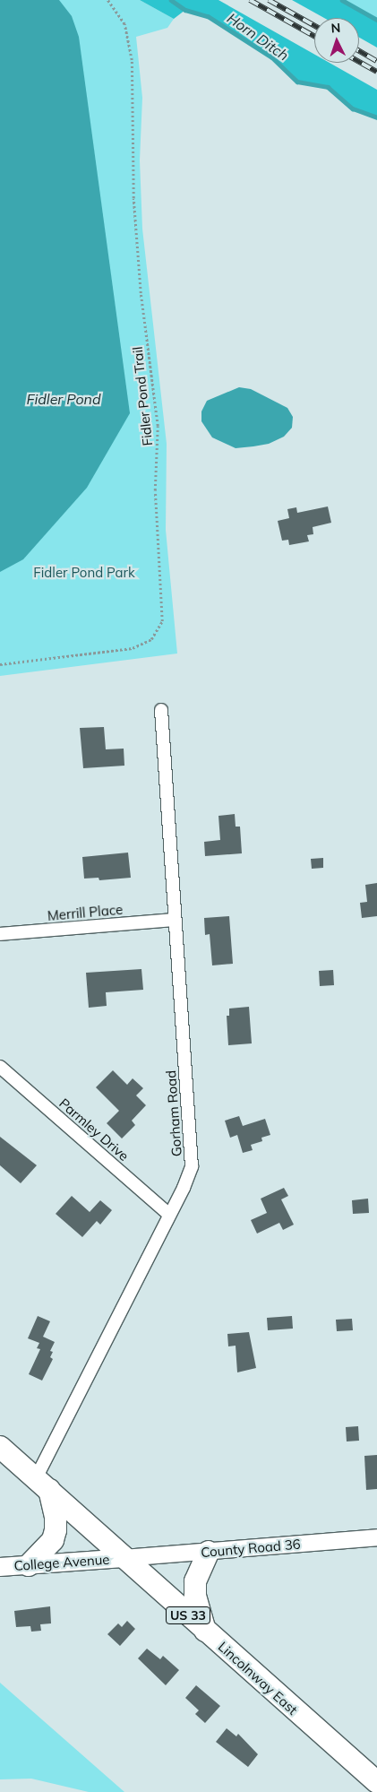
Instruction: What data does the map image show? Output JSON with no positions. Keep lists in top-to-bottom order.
{
  "streets": {
    "highway": ["US 33", "Lincolnway East"],
    "main road": ["College Avenue"],
    "street": [
      "Merrill Place",
      "Gorham Road",
      "Parmley Drive",
      "County Road 36"
    ],
    "path": ["Fidler Pond Trail"]
  },
  "crossings": [
    ["Merrill Place", "Gorham Road"],
    ["Gorham Road", "Parmley Drive"],
    ["Gorham Road", "Lincolnway East"],
    ["County Road 36", "College Avenue"],
    ["County Road 36", "Lincolnway East"],
    ["College Avenue", "Lincolnway East"]
  ],
  "water": ["Horn Ditch", "Fidler Pond"],
  "parks": ["Fidler Pond Park"],
  "north": "top"
}
